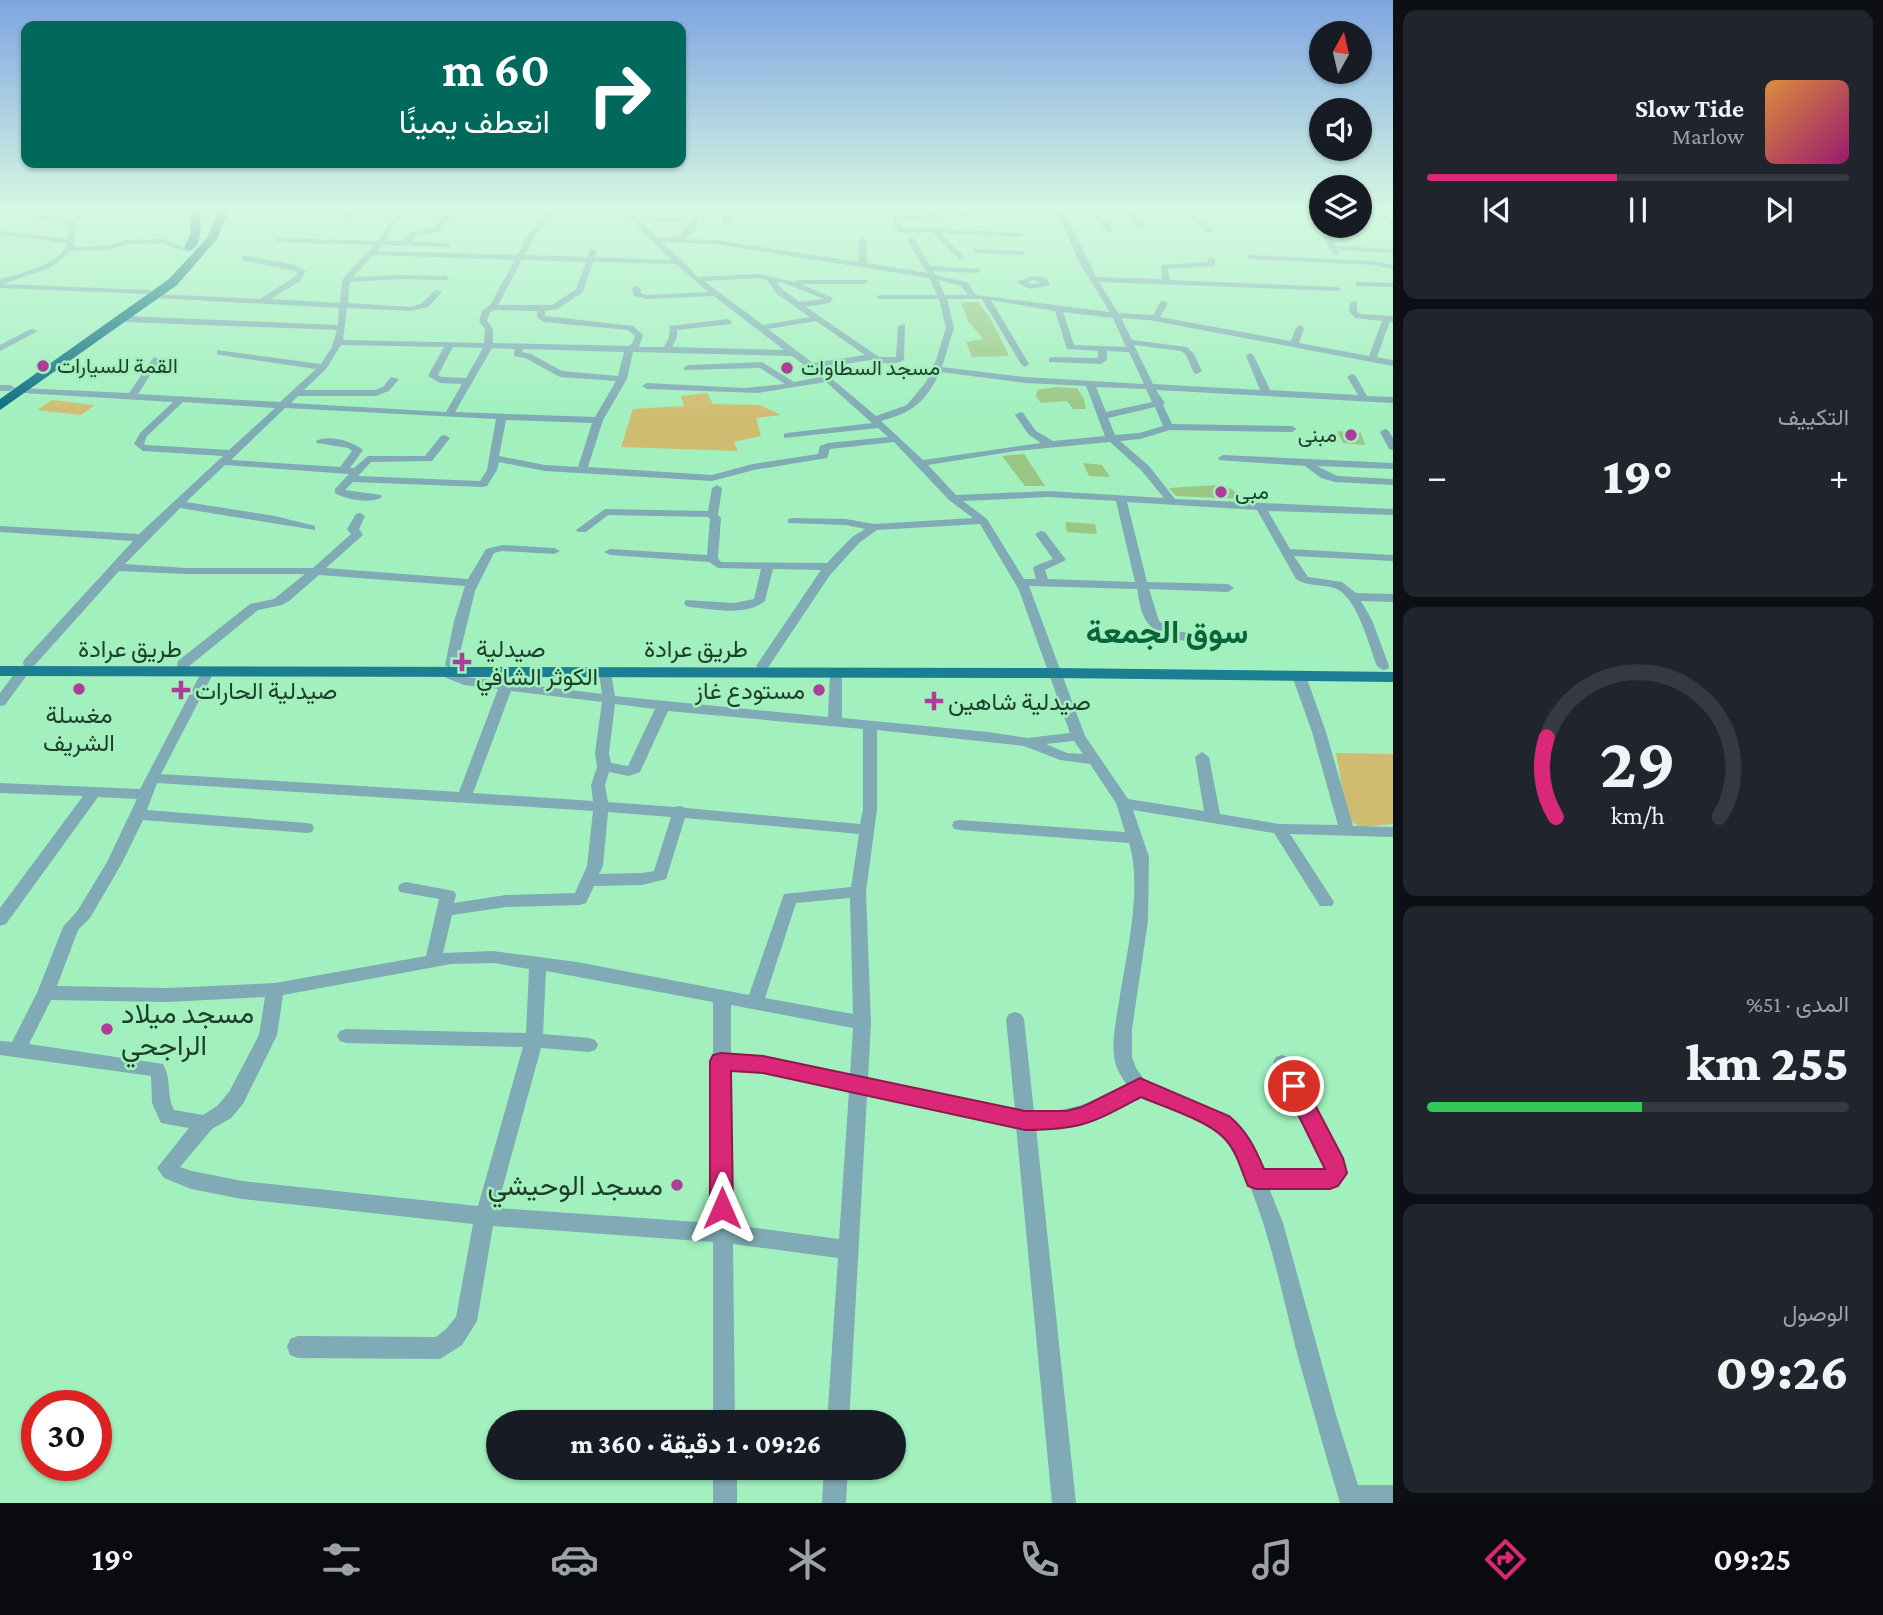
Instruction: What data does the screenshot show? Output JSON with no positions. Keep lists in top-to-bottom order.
{
  "streets": {
    "main road": ["طريق عرادة"]
  },
  "districts": ["سوق الجمعة"],
  "places": {
    "other": [
      "القمة للسيارات",
      "مسجد السطاوات",
      "مبنى",
      "مبى",
      "مغسلة الشريف",
      "مستودع غاز",
      "مسجد ميلاد الراجحي",
      "مسجد الوحيشي"
    ],
    "health": ["صيدلية الكوثر الشافي", "صيدلية الحارات", "صيدلية شاهين"]
  },
  "north": "top",
  "page": {
    "turn": ["60 m", "انعطف يمينًا"],
    "song": ["Slow Tide", "Marlow"],
    "tile": [
      "التكييف",
      ["المدى · 51%", "255 km"],
      ["الوصول", "09:26"]
    ],
    "heat": ["−", "19°", "+"],
    "limit": "30",
    "trip": "09:26 · 1 دقيقة · 360 m",
    "tabs": ["09:25", "19°"],
    "gauge": ["29", "km/h"]
  }
}
